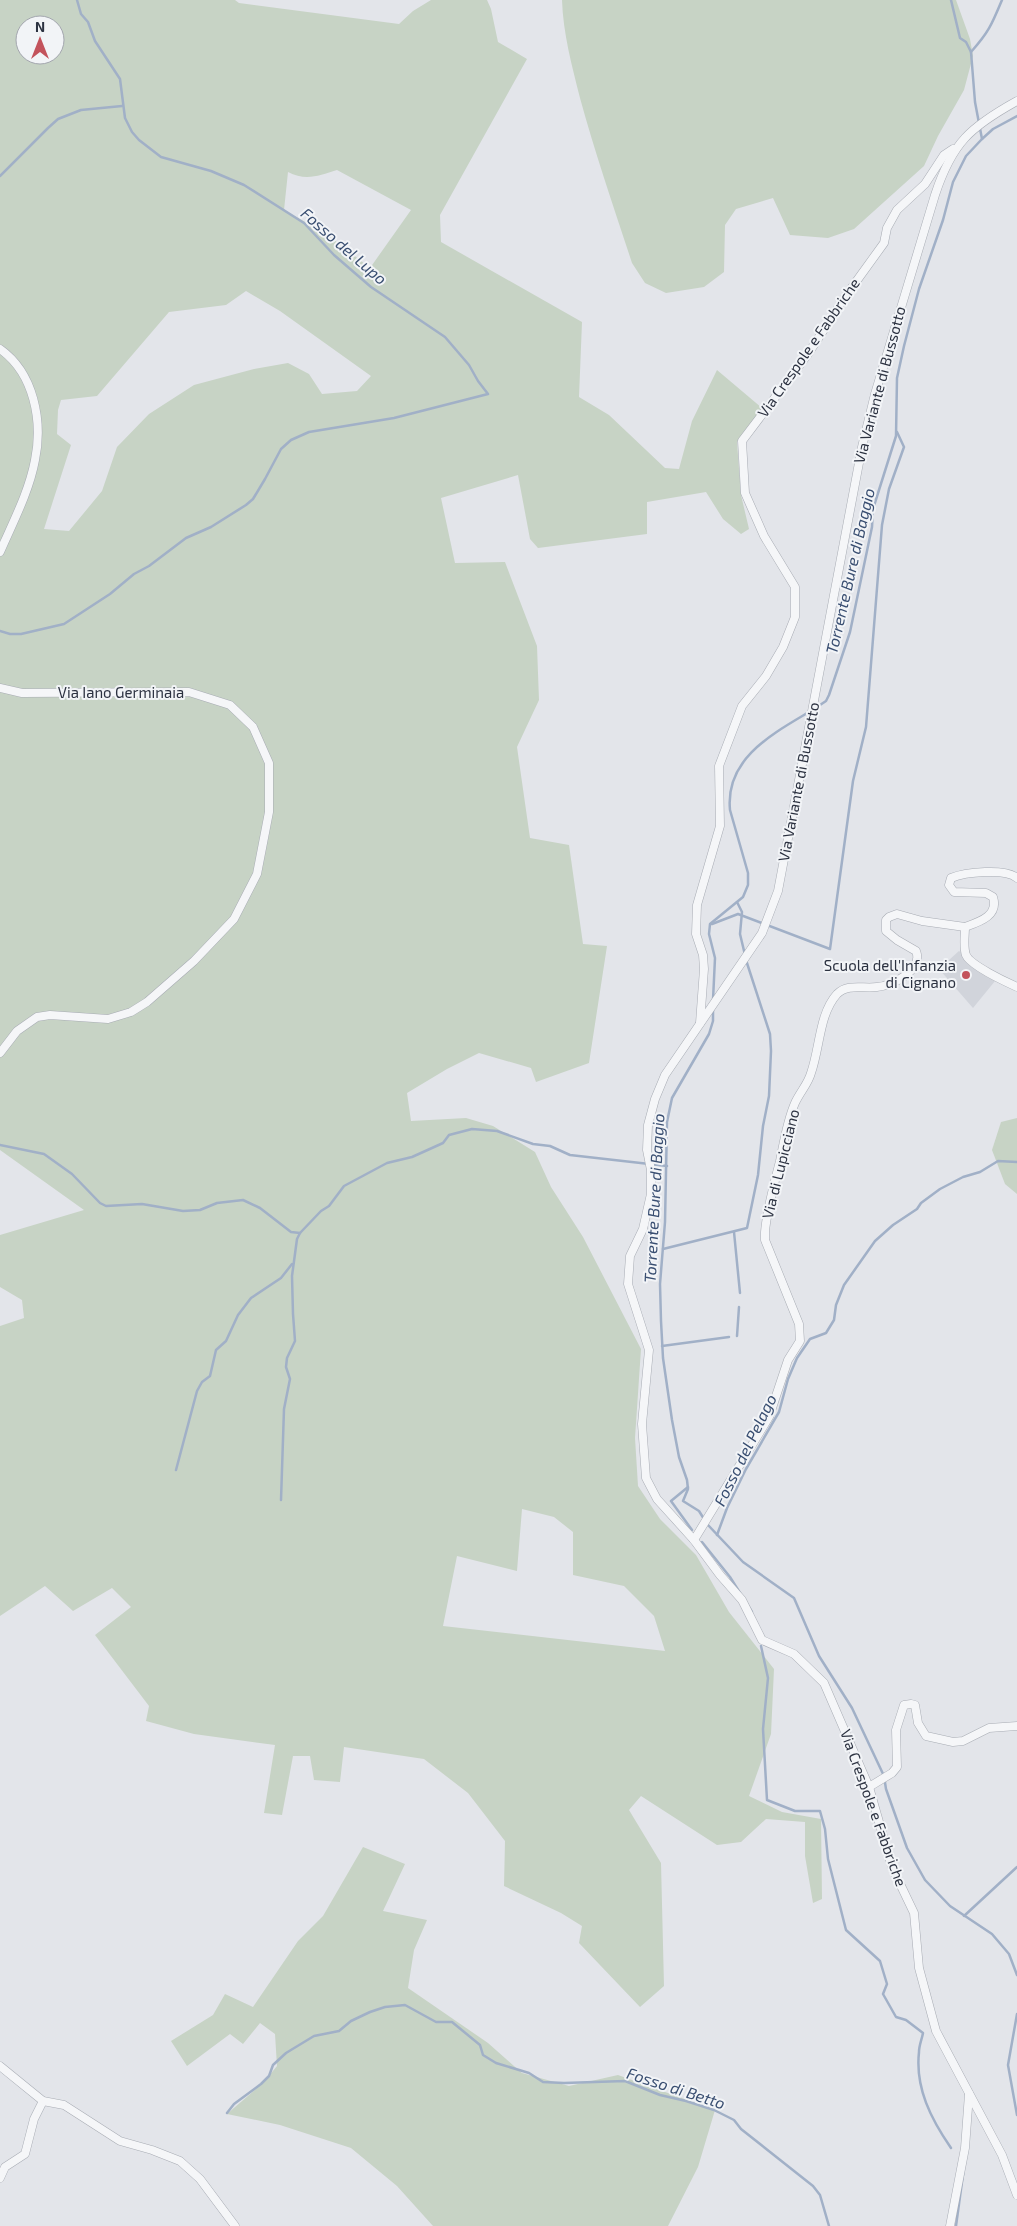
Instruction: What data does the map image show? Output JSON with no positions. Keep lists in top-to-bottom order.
{
  "streets": {
    "street": [
      "Via Crespole e Fabbriche",
      "Via Variante di Bussotto",
      "Via Iano Germinaia",
      "Via di Lupicciano"
    ]
  },
  "crossings": [
    ["Via Crespole e Fabbriche", "Via Variante di Bussotto"],
    ["Via Crespole e Fabbriche", "Via di Lupicciano"]
  ],
  "water": [
    "Fosso del Lupo",
    "Torrente Bure di Baggio",
    "Fosso del Pelago",
    "Fosso di Betto"
  ],
  "places": ["Scuola dell'Infanzia di Cignano"],
  "north": "top"
}
